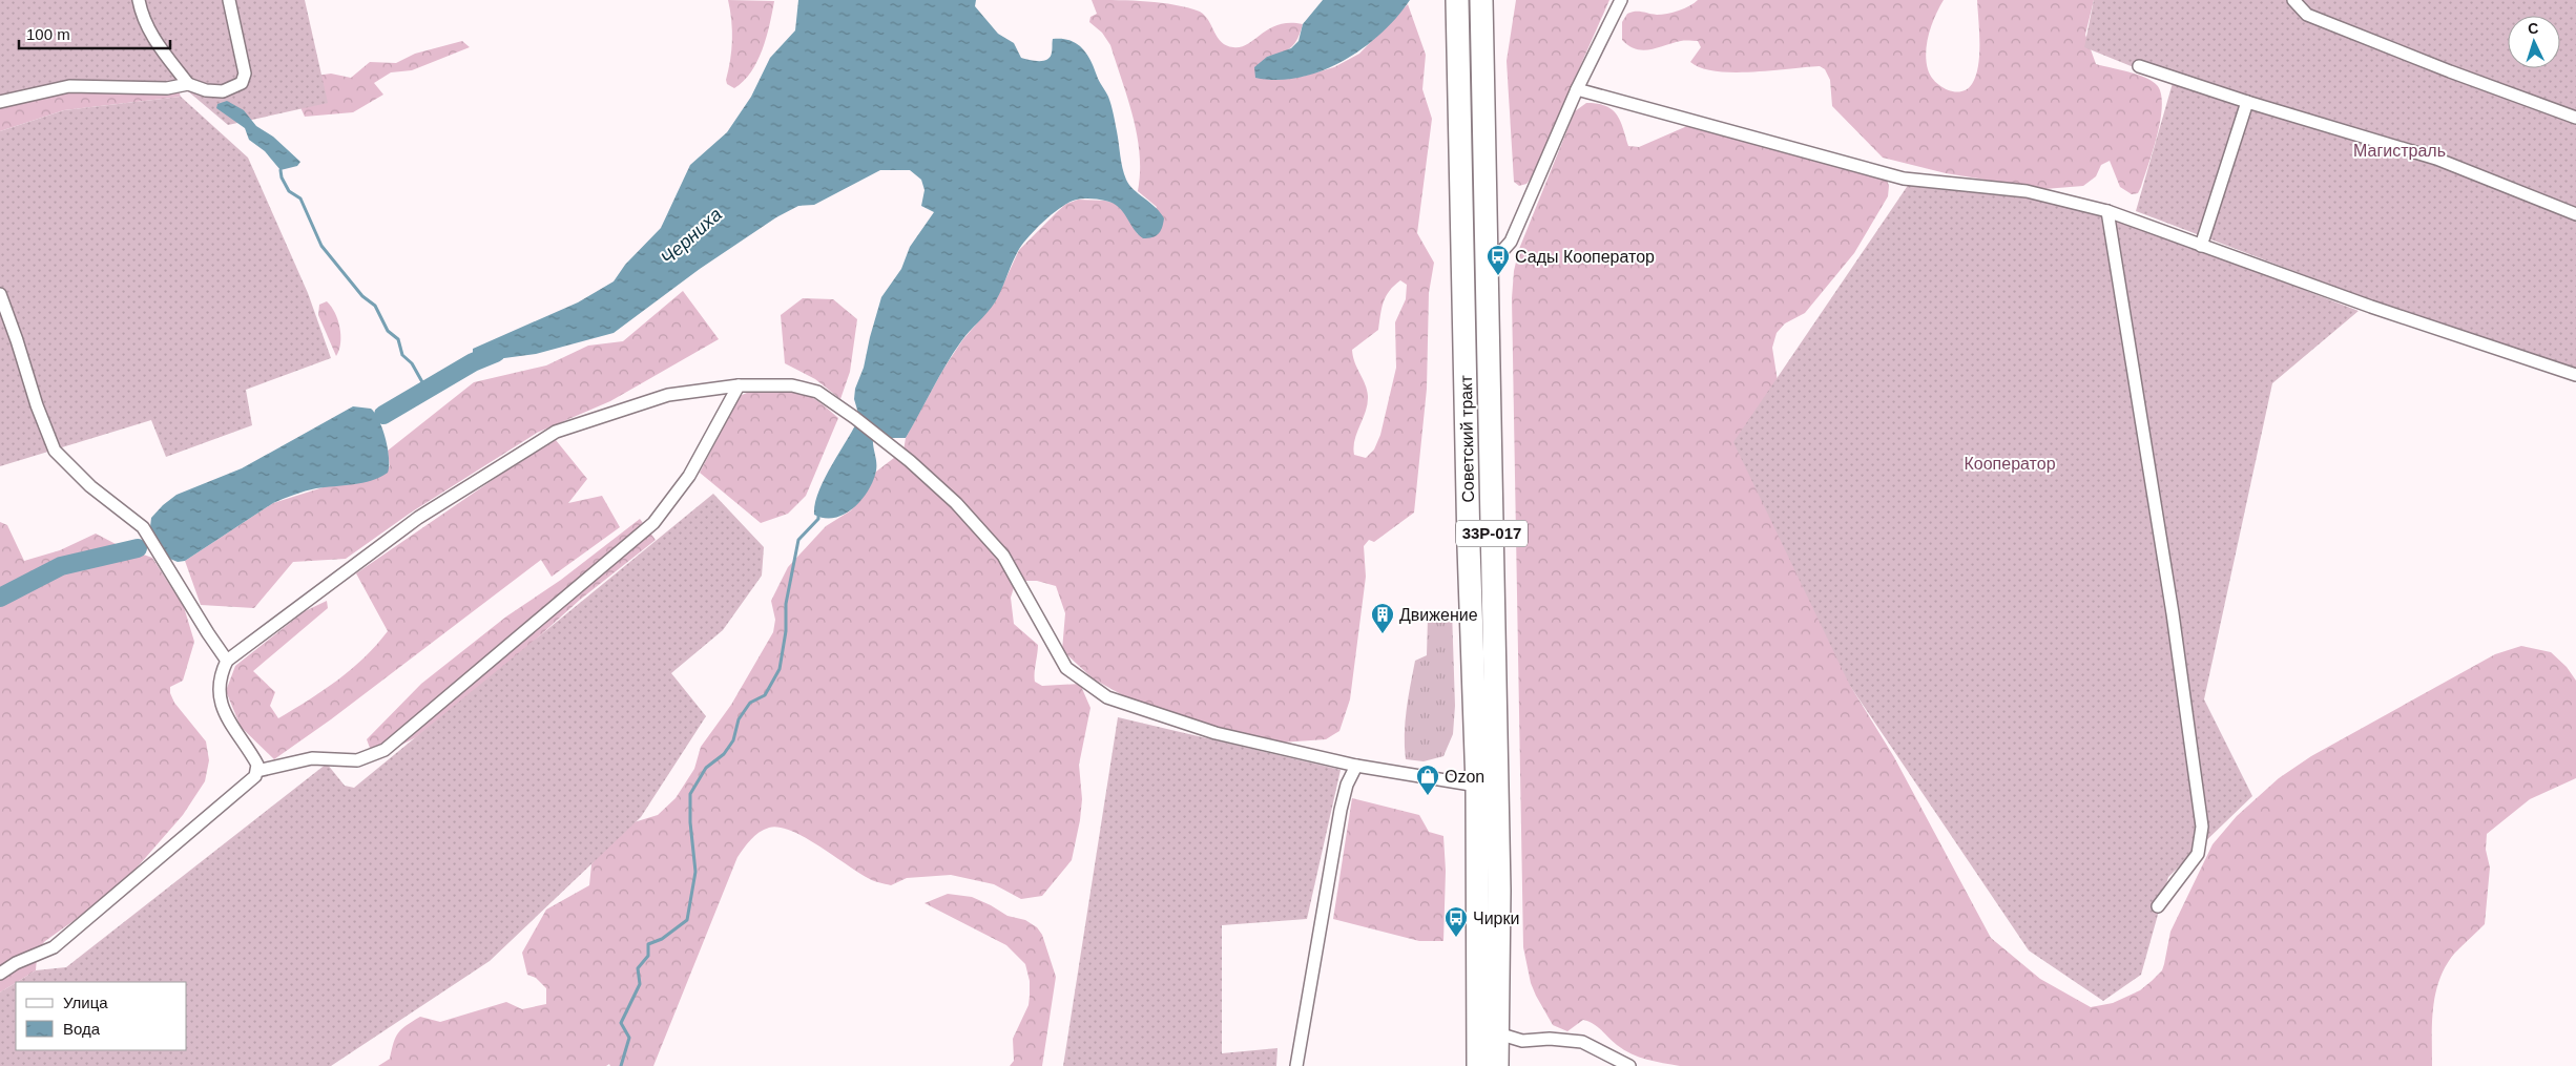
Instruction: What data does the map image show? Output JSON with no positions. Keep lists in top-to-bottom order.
{
  "streets": {
    "highway": ["Советский тракт", "33Р-017"]
  },
  "water": ["Черниха"],
  "parks": ["Магистраль", "Кооператор"],
  "places": {
    "bus stop": ["Сады Кооператор", "Чирки"],
    "building": ["Движение"],
    "shop": ["Ozon"]
  },
  "legend": ["Улица", "Вода"],
  "scale_bar": "100 m",
  "north": "top"
}
